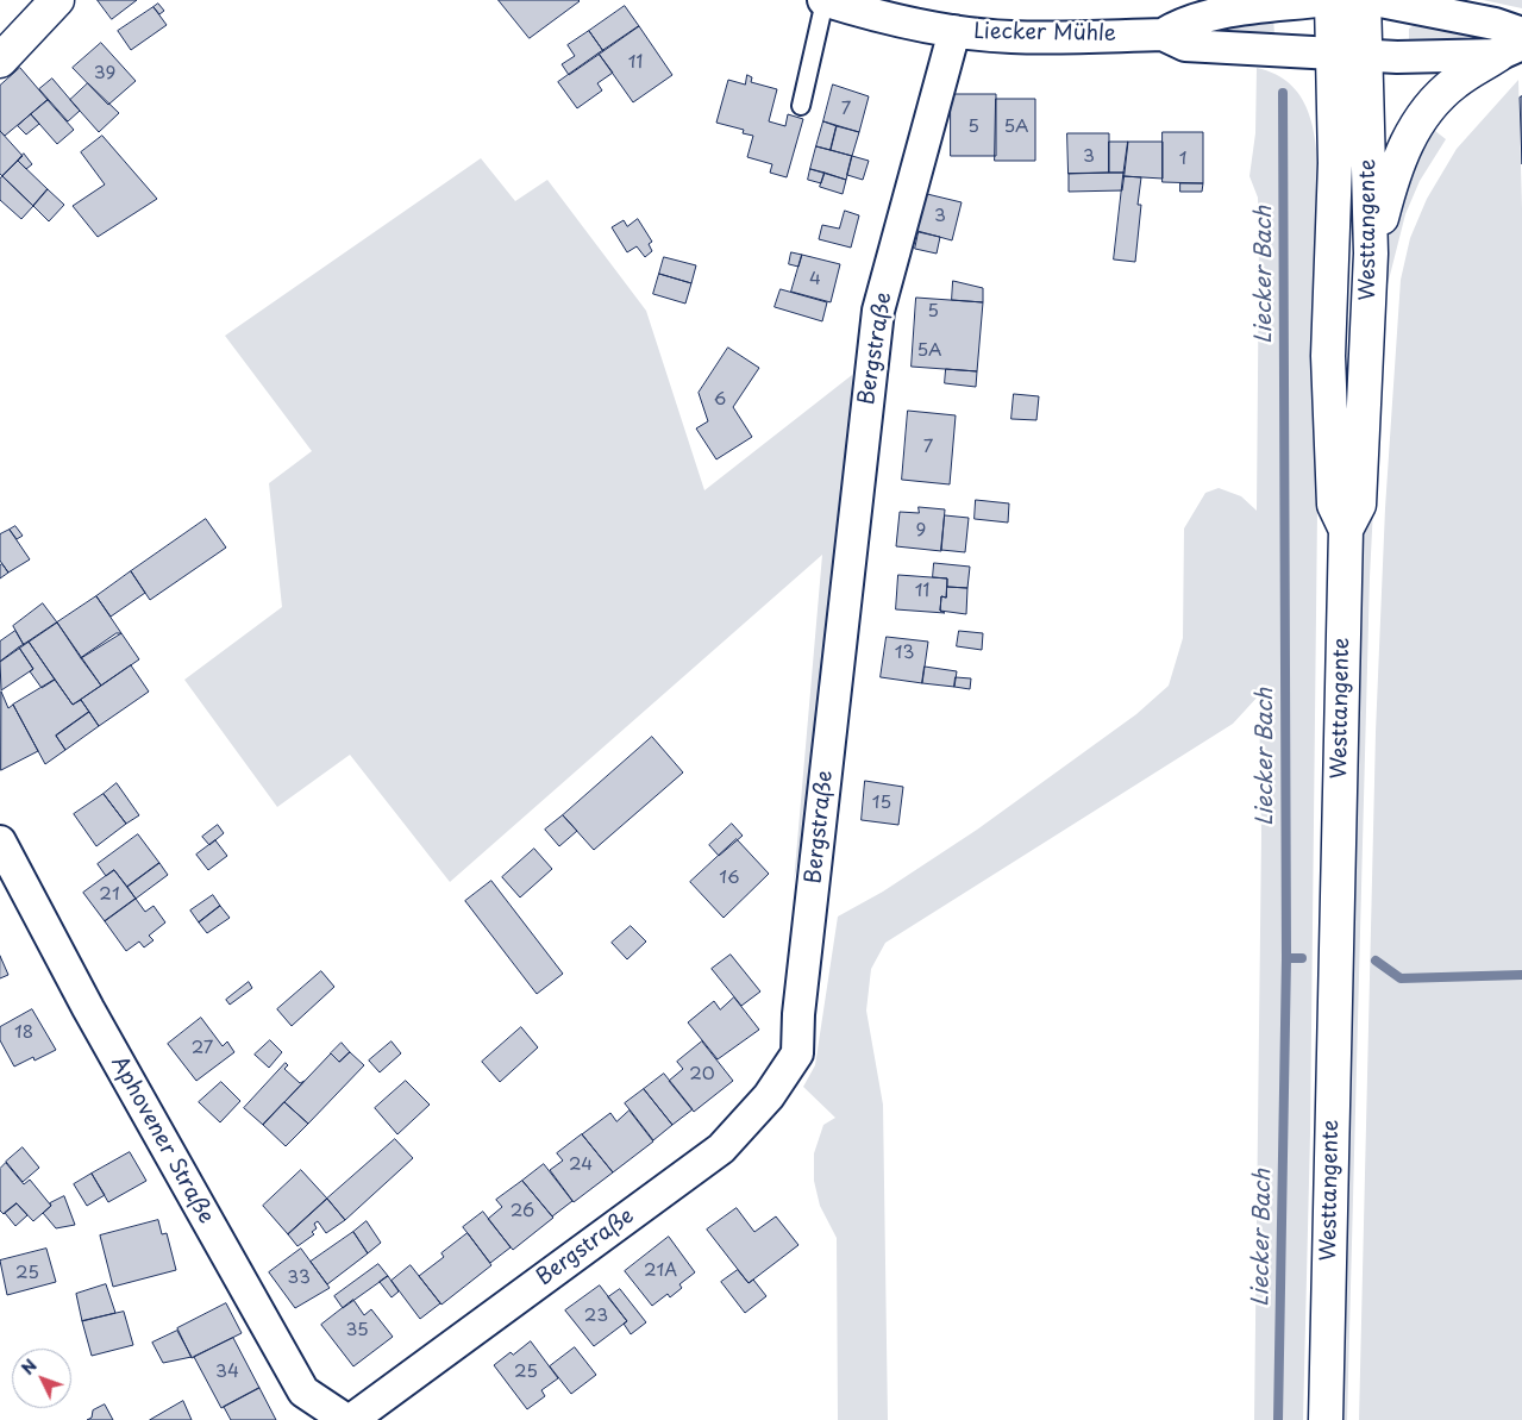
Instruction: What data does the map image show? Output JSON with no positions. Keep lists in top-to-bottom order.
{
  "streets": {
    "main road": ["Westtangente"],
    "street": ["Liecker Mühle", "Bergstraße", "Aphovener Straße"]
  },
  "crossings": [
    ["Liecker Mühle", "Westtangente"],
    ["Liecker Mühle", "Bergstraße"]
  ],
  "water": ["Liecker Bach"],
  "house_numbers": [
    "11",
    "39",
    "7",
    "5",
    "5A",
    "3",
    "1",
    "3",
    "4",
    "5",
    "5A",
    "6",
    "7",
    "9",
    "11",
    "13",
    "15",
    "16",
    "21",
    "18",
    "27",
    "20",
    "24",
    "26",
    "21A",
    "25",
    "33",
    "23",
    "35",
    "34",
    "25"
  ],
  "north": "top left"
}
